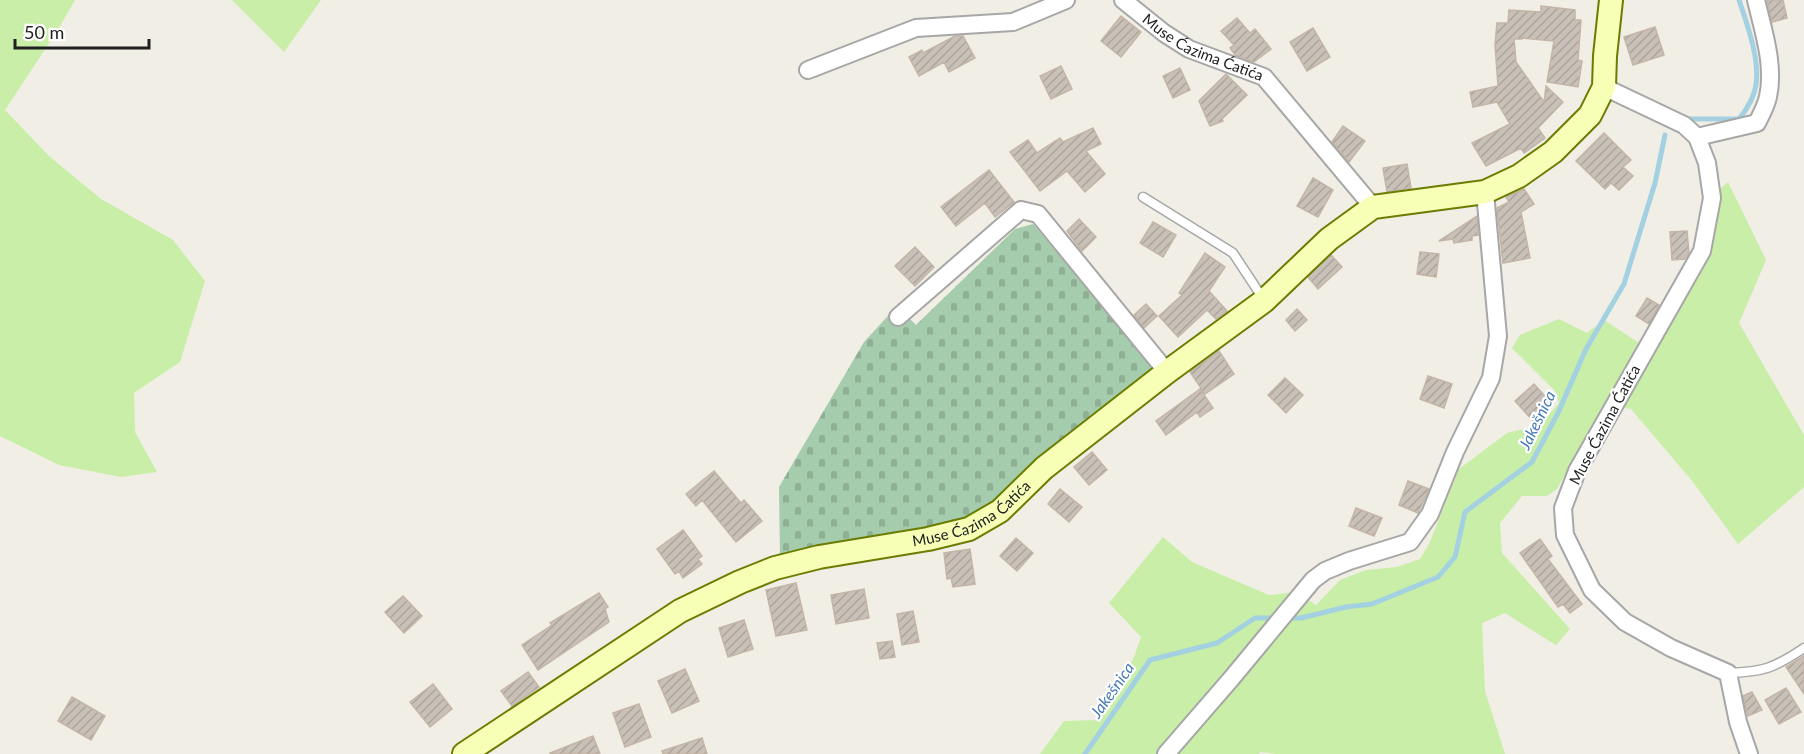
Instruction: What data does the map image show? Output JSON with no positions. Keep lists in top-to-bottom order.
{
  "streets": {
    "street": ["Muse Ćazima Ćatića"]
  },
  "water": ["Jakešnica"],
  "scale_bar": "50 m"
}
